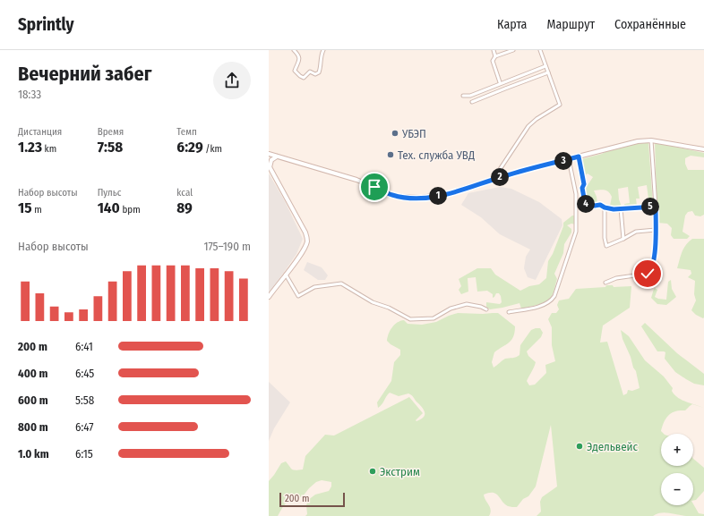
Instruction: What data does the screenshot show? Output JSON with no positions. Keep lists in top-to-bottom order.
{
  "places": [
    "УБЭП",
    "Тех. служба УВД",
    "Эдельвейс",
    "Экстрим"
  ],
  "scale_bar": "200 m",
  "page": {
    "header": "Sprintly",
    "nav": ["Карта", "Маршрут", "Сохранённые"],
    "heading": ["Вечерний забег", "18:33"],
    "stats": [
      ["Дистанция", "1.23 km"],
      ["Время", "7:58"],
      ["Темп", "6:29 /km"],
      ["Набор высоты", "15 m"],
      ["Пульс", "140 bpm"],
      ["kcal", "89"]
    ],
    "pins": [
      "3",
      "2",
      "1",
      "4",
      "5"
    ],
    "chart": ["Набор высоты", "175–190 m"],
    "list": [
      {
        "name": "200 m",
        "note": "6:41"
      },
      {
        "name": "400 m",
        "note": "6:45"
      },
      {
        "name": "600 m",
        "note": "5:58"
      },
      {
        "name": "800 m",
        "note": "6:47"
      },
      {
        "name": "1.0 km",
        "note": "6:15"
      }
    ],
    "map_buttons": ["+", "−"],
    "scale": "200 m"
  }
}
